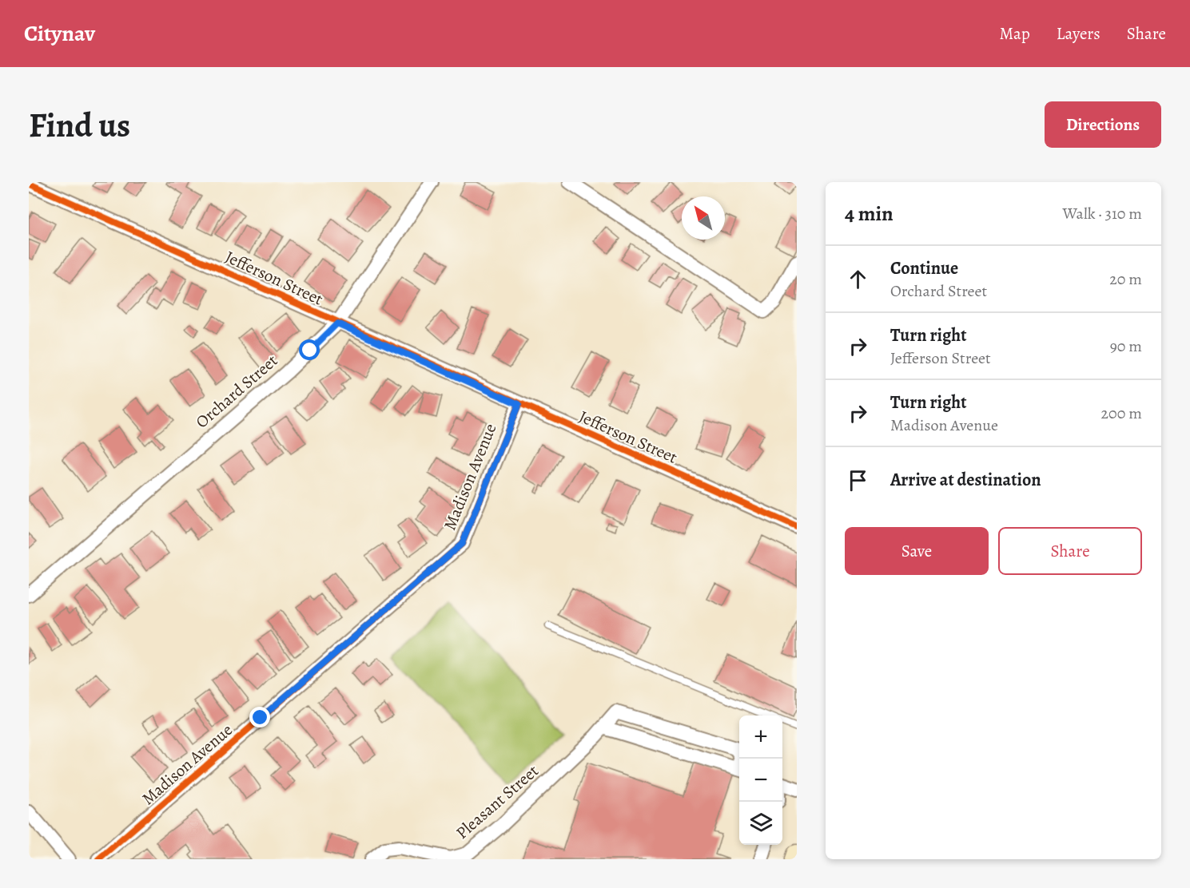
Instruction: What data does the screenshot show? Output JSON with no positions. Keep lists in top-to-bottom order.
{
  "streets": {
    "street": [
      "Jefferson Street",
      "Orchard Street",
      "Madison Avenue",
      "Pleasant Street"
    ]
  },
  "crossings": [
    ["Jefferson Street", "Orchard Street"],
    ["Jefferson Street", "Madison Avenue"]
  ],
  "north": "top left",
  "page": {
    "header": "Citynav",
    "nav": ["Map", "Layers", "Share"],
    "buttons": [
      "Directions",
      ["Save", "Share"]
    ],
    "title": "Find us",
    "heading": ["4 min", "Walk · 310 m"],
    "list": [
      ["Continue", "Orchard Street", "20 m"],
      ["Turn right", "Jefferson Street", "90 m"],
      ["Turn right", "Madison Avenue", "200 m"],
      "Arrive at destination"
    ],
    "map_buttons": ["+", "−"]
  }
}
